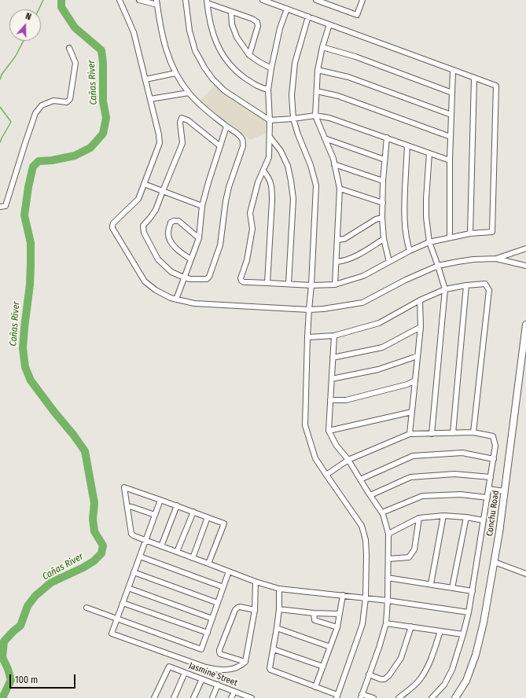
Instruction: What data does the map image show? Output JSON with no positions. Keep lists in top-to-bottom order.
{
  "streets": {
    "main road": ["Conchu Road"],
    "street": ["Jasmine Street"]
  },
  "water": ["Cañas River"],
  "scale_bar": "100 m",
  "north": "top"
}
